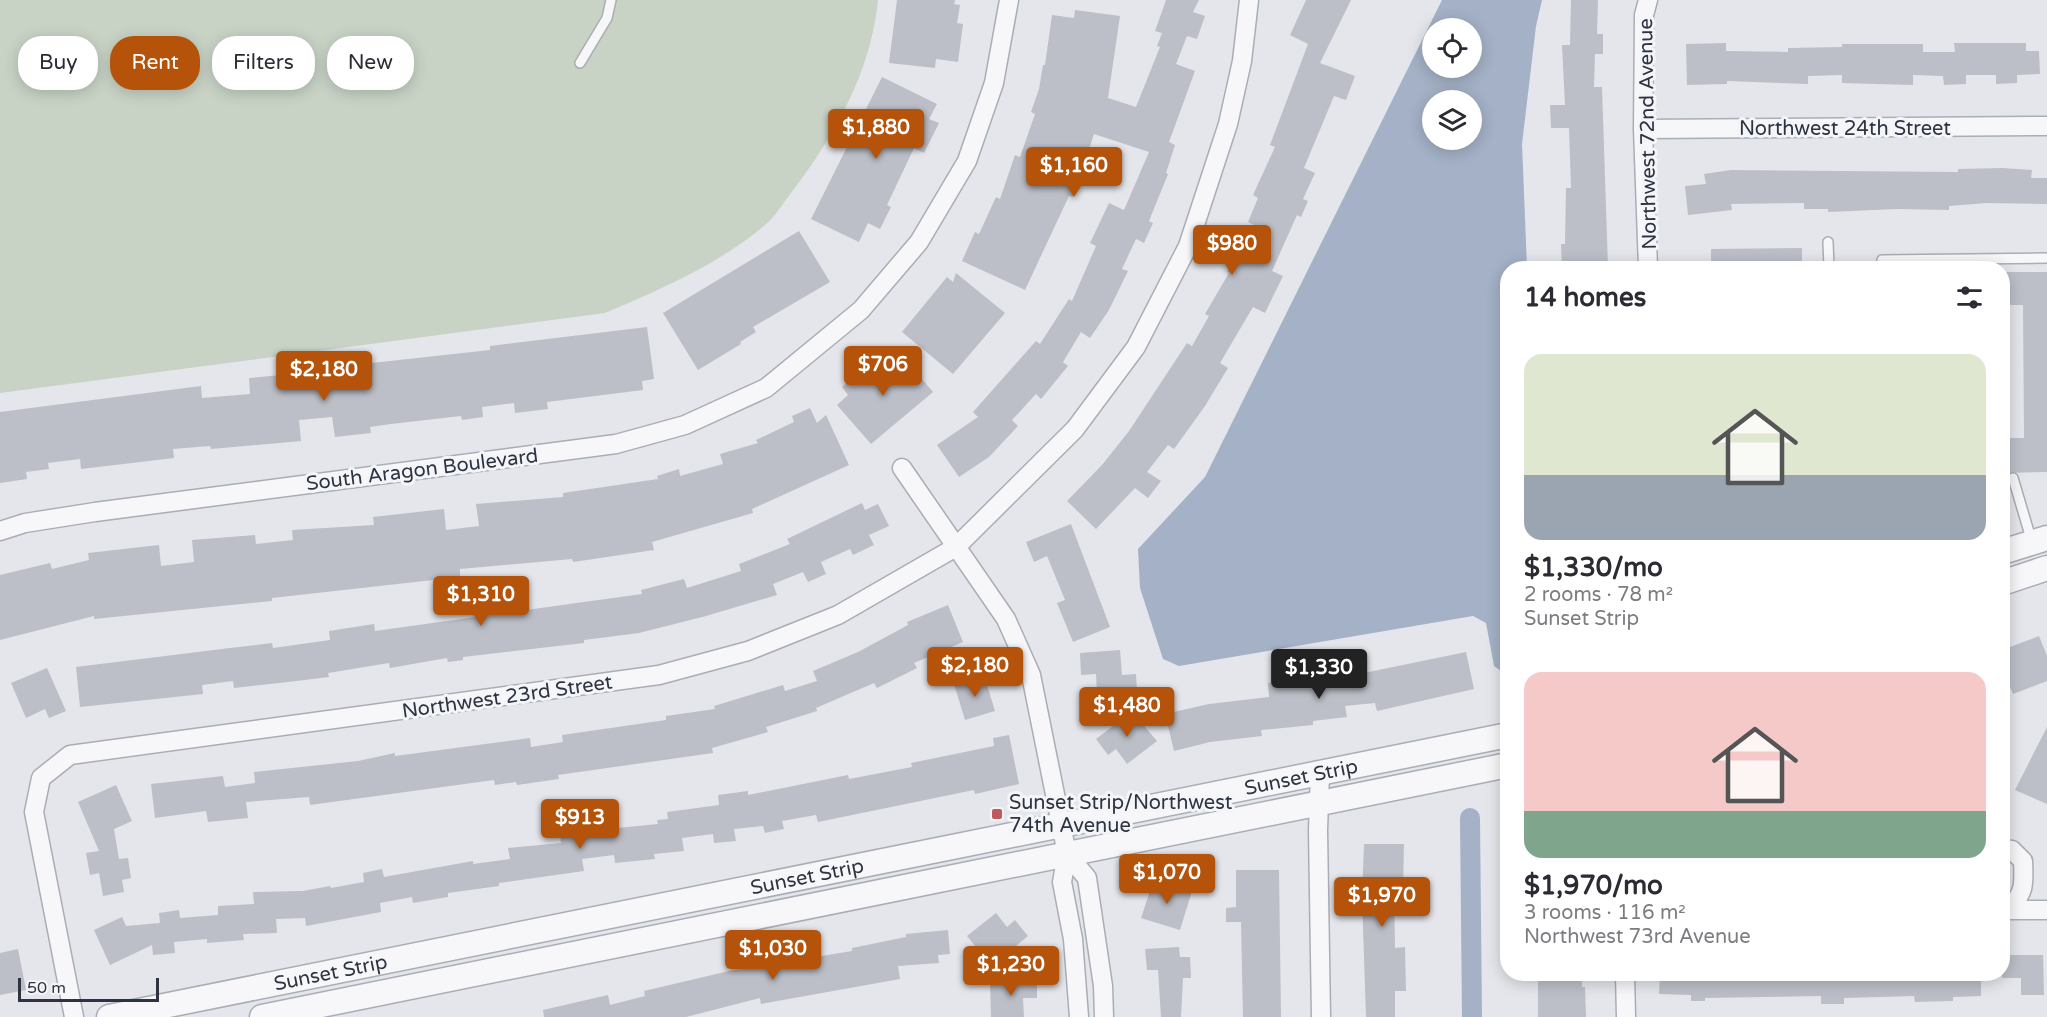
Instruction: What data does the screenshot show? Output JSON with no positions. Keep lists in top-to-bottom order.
{
  "streets": {
    "street": [
      "Northwest 24th Street",
      "Northwest 72nd Avenue",
      "South Aragon Boulevard",
      "Northwest 23rd Street",
      "Sunset Strip"
    ]
  },
  "crossings": [
    ["Northwest 24th Street", "Northwest 72nd Avenue"]
  ],
  "places": {
    "transit": ["Sunset Strip/Northwest 74th Avenue"]
  },
  "scale_bar": "50 m",
  "page": {
    "chip": [
      "Buy",
      "Rent",
      "Filters",
      "New"
    ],
    "price": [
      "$1,880",
      "$1,160",
      "$980",
      "$706",
      "$2,180",
      "$1,310",
      "$2,180",
      "$1,330",
      "$1,480",
      "$913",
      "$1,070",
      "$1,970",
      "$1,030",
      "$1,230"
    ],
    "heading": "14 homes",
    "list": [
      {
        "name": "$1,330/mo",
        "note": "2 rooms · 78 m² · Sunset Strip"
      },
      {
        "name": "$1,970/mo",
        "note": "3 rooms · 116 m² · Northwest 73rd Avenue"
      }
    ],
    "scale": "50 m"
  }
}
